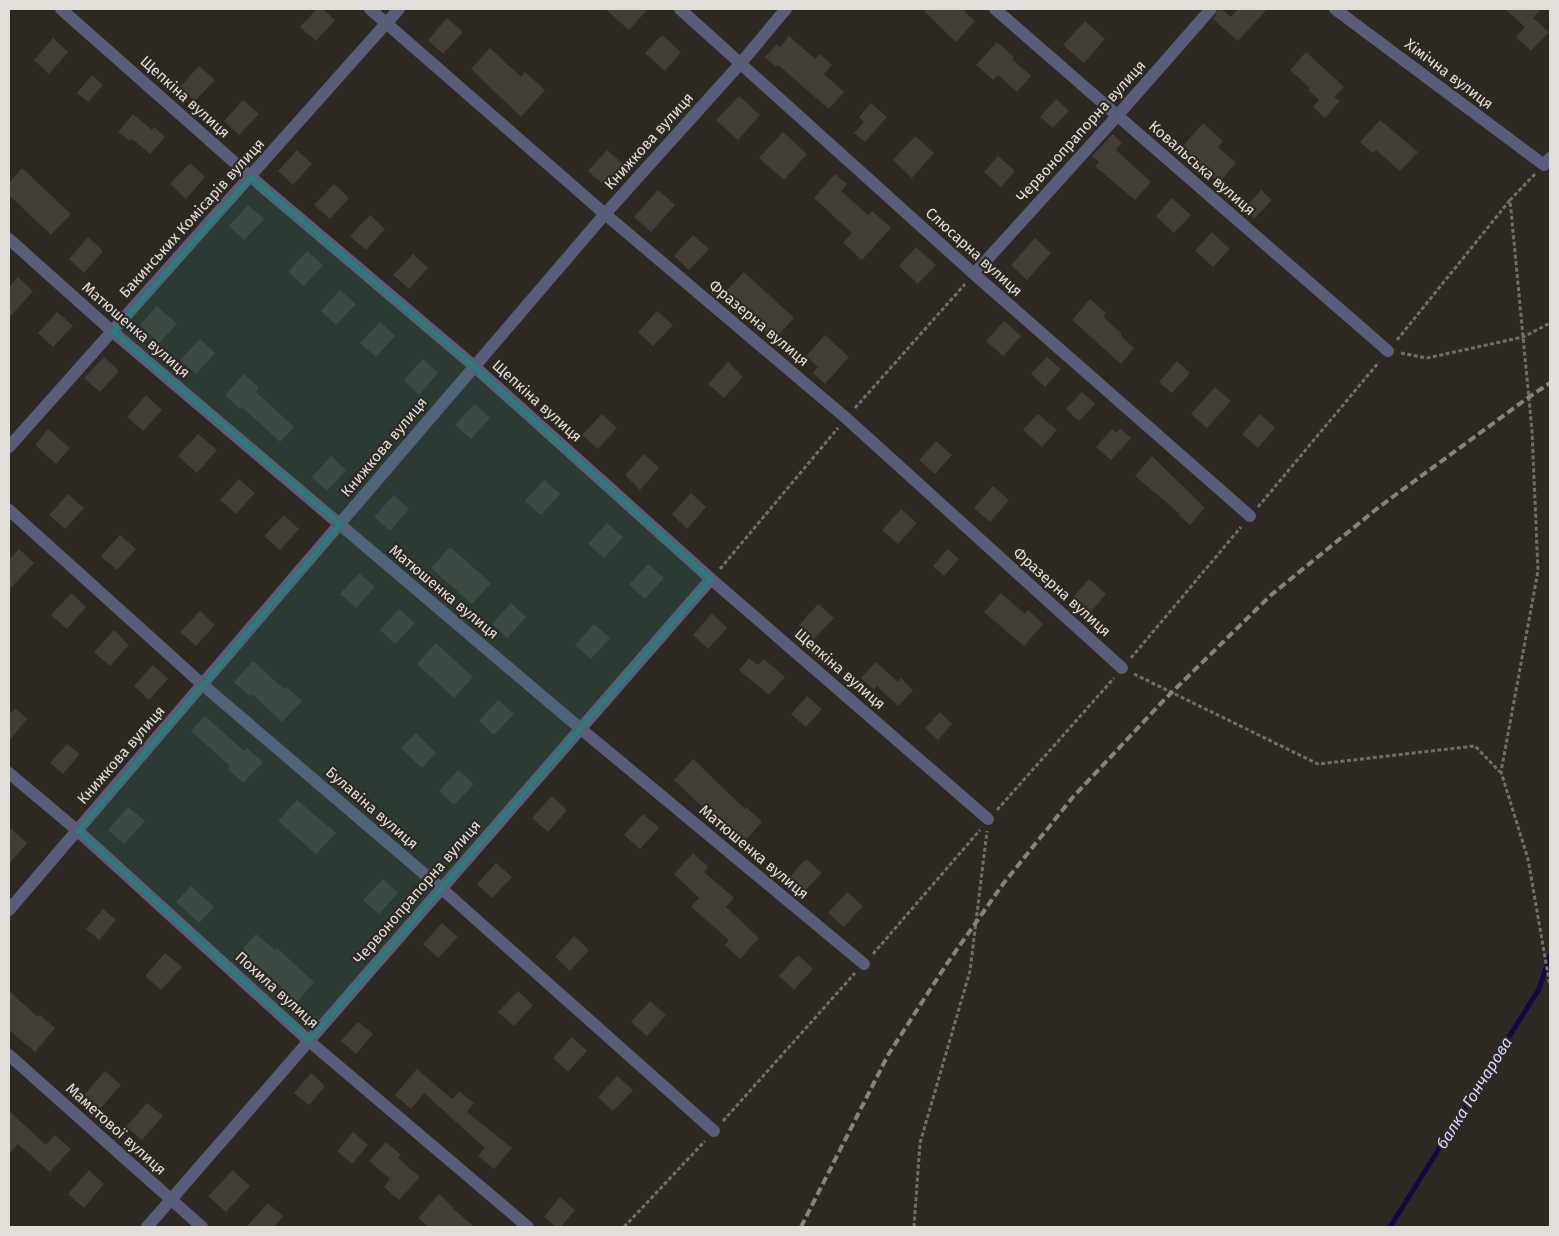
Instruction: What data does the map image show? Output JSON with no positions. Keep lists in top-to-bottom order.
{
  "streets": {
    "street": [
      "Хімічна вулиця",
      "Щепкіна вулиця",
      "Червонопрапорна вулиця",
      "Книжкова вулиця",
      "Ковальська вулиця",
      "Бакинських Комісарів вулиця",
      "Слюсарна вулиця",
      "Фразерна вулиця",
      "Матюшенка вулиця",
      "Булавіна вулиця",
      "Похила вулиця",
      "Маметової вулиця"
    ]
  },
  "crossings": [
    ["Щепкіна вулиця", "Червонопрапорна вулиця"],
    ["Щепкіна вулиця", "Книжкова вулиця"],
    ["Щепкіна вулиця", "Бакинських Комісарів вулиця"],
    ["Червонопрапорна вулиця", "Ковальська вулиця"],
    ["Червонопрапорна вулиця", "Слюсарна вулиця"],
    ["Червонопрапорна вулиця", "Матюшенка вулиця"],
    ["Червонопрапорна вулиця", "Булавіна вулиця"],
    ["Червонопрапорна вулиця", "Похила вулиця"],
    ["Червонопрапорна вулиця", "Маметової вулиця"],
    ["Книжкова вулиця", "Слюсарна вулиця"],
    ["Книжкова вулиця", "Фразерна вулиця"],
    ["Книжкова вулиця", "Матюшенка вулиця"],
    ["Книжкова вулиця", "Булавіна вулиця"],
    ["Книжкова вулиця", "Похила вулиця"],
    ["Бакинських Комісарів вулиця", "Фразерна вулиця"],
    ["Бакинських Комісарів вулиця", "Матюшенка вулиця"]
  ],
  "water": ["балка Гончарова"]
}
